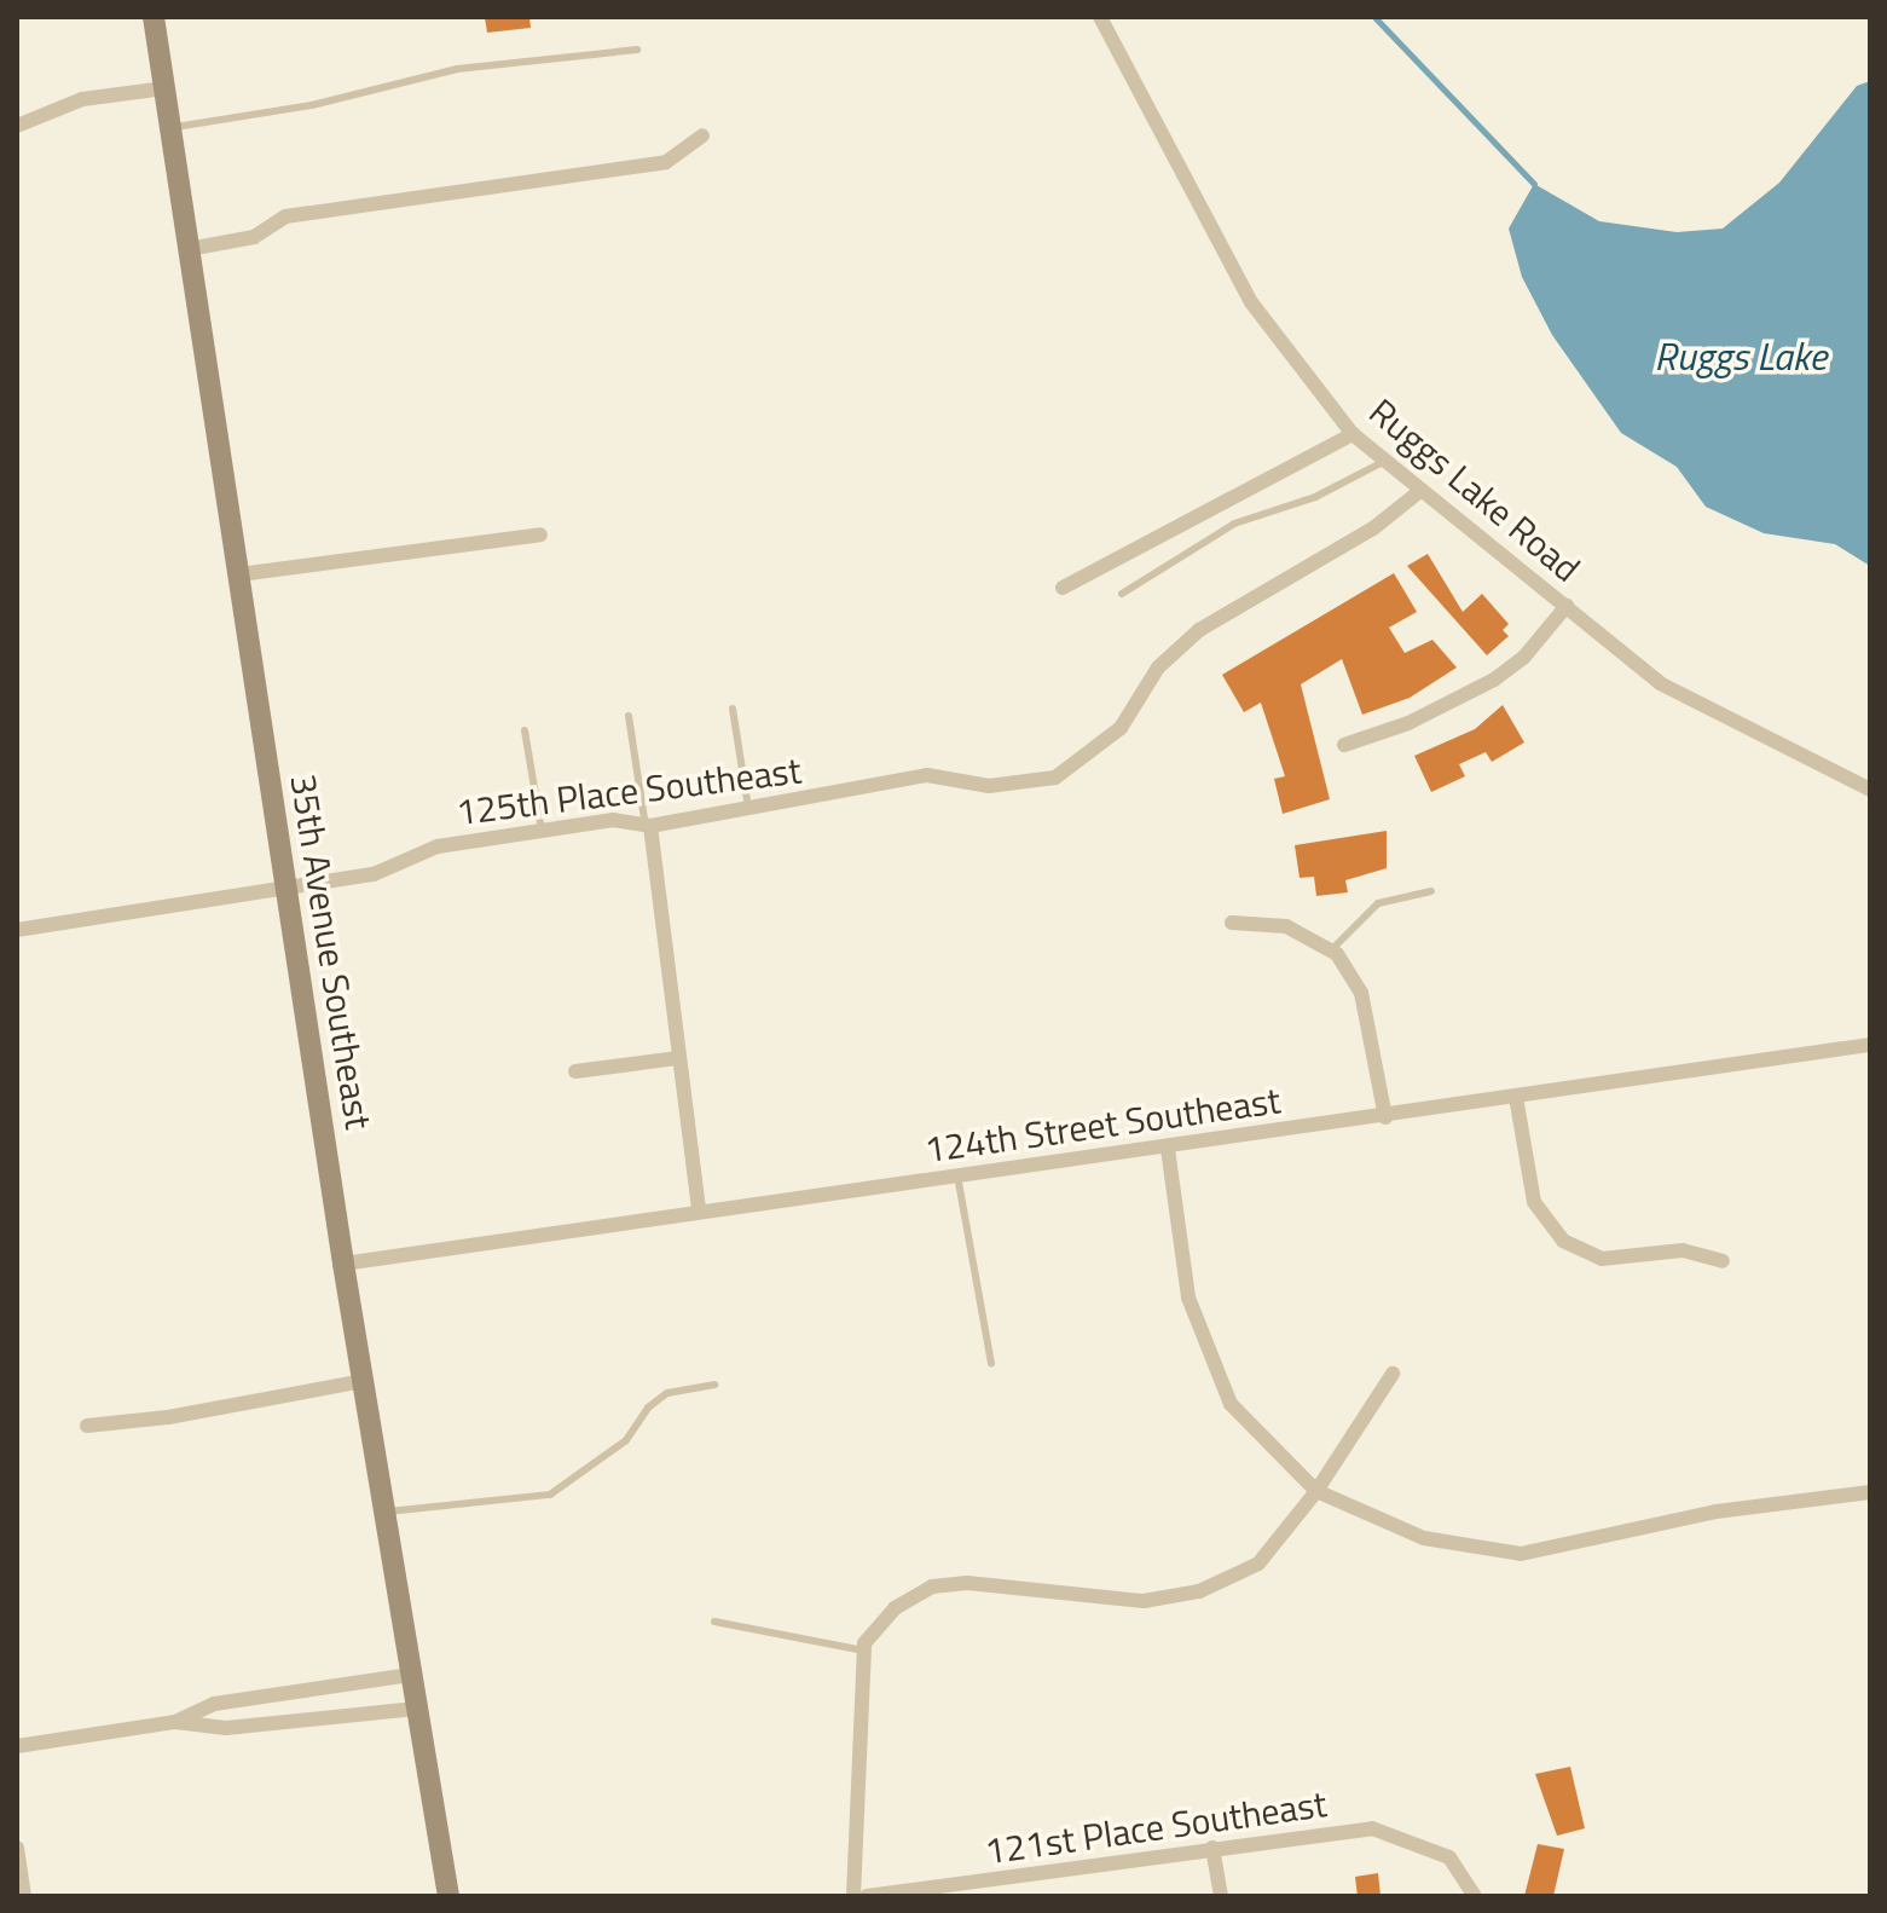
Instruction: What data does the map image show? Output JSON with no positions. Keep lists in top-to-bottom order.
{
  "streets": {
    "street": [
      "Ruggs Lake Road",
      "125th Place Southeast",
      "35th Avenue Southeast",
      "124th Street Southeast",
      "121st Place Southeast"
    ]
  },
  "crossings": [
    ["Ruggs Lake Road", "125th Place Southeast"],
    ["125th Place Southeast", "35th Avenue Southeast"],
    ["35th Avenue Southeast", "124th Street Southeast"]
  ],
  "water": ["Ruggs Lake"]
}
